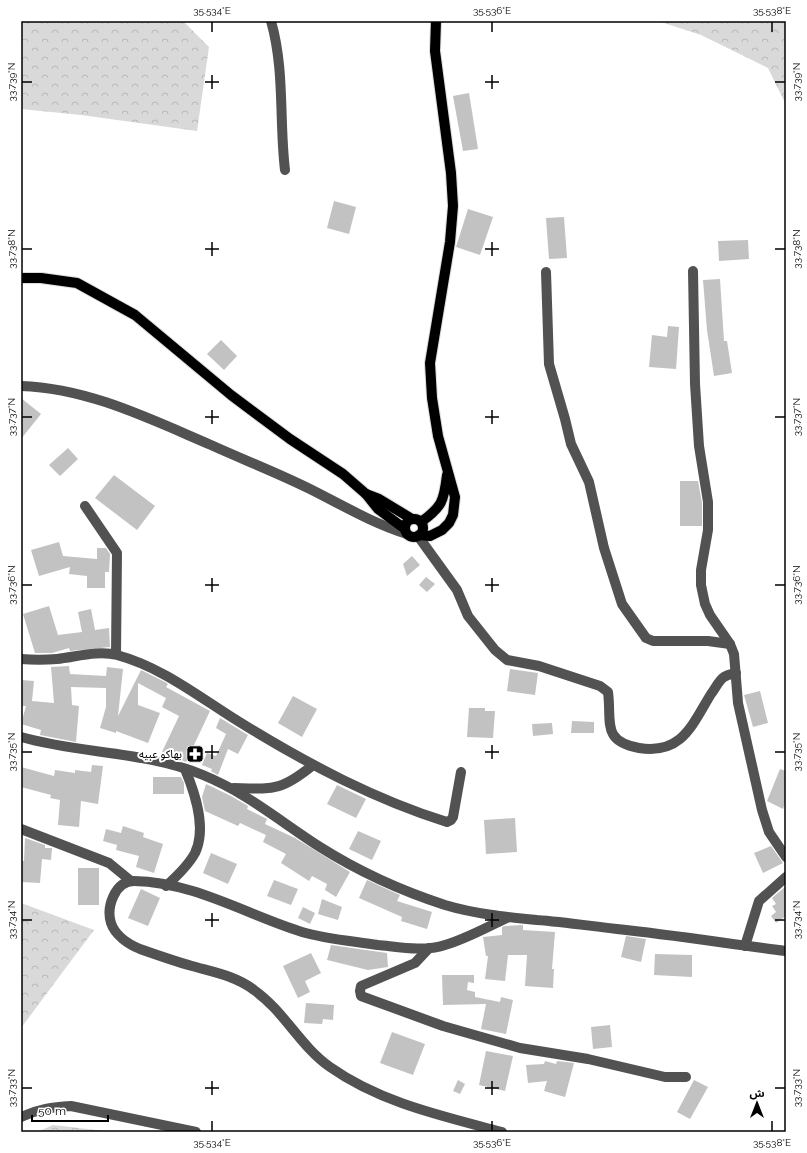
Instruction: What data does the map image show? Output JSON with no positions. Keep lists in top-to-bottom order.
{
  "places": {
    "pharmacy": ["بهاكو عبيه"]
  },
  "scale_bar": "50 m",
  "north": "top",
  "coordinates": [
    "35.534°E",
    "35.536°E",
    "35.538°E",
    "33.739°N",
    "33.738°N",
    "33.737°N",
    "33.736°N",
    "33.735°N",
    "33.734°N",
    "33.733°N"
  ]
}
